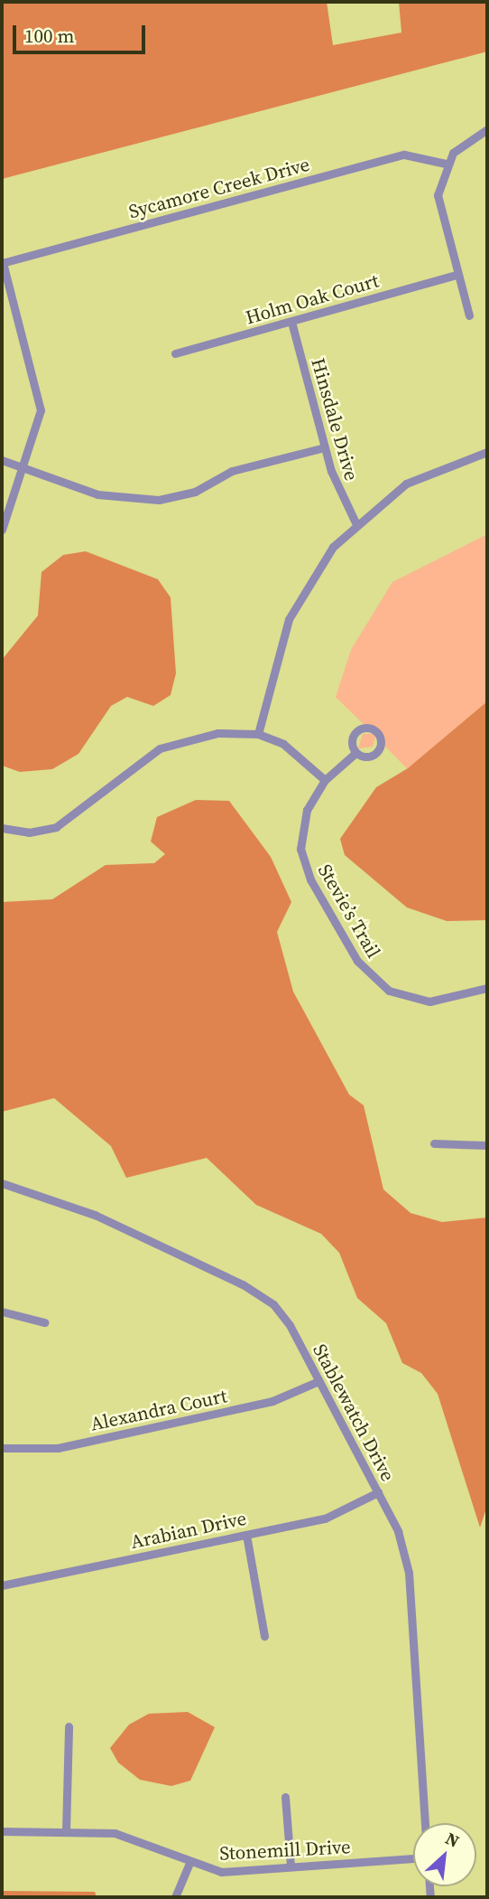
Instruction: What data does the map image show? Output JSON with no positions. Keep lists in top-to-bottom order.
{
  "streets": {
    "street": [
      "Sycamore Creek Drive",
      "Holm Oak Court",
      "Hinsdale Drive",
      "Stevie’s Trail",
      "Alexandra Court",
      "Stablewatch Drive",
      "Arabian Drive",
      "Stonemill Drive"
    ]
  },
  "crossings": [
    ["Holm Oak Court", "Hinsdale Drive"],
    ["Alexandra Court", "Stablewatch Drive"],
    ["Stablewatch Drive", "Arabian Drive"]
  ],
  "scale_bar": "100 m",
  "north": "top right"
}
